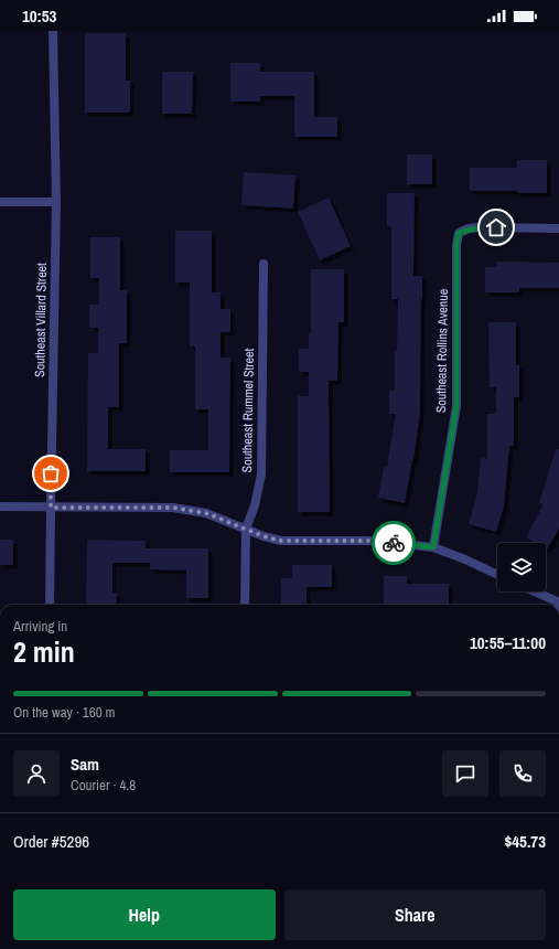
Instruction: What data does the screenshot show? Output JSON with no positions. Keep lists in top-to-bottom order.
{
  "streets": {
    "street": ["Southeast Villard Street", "Southeast Rollins Avenue", "Southeast Rummel Street"]
  },
  "page": {
    "status": "10:53",
    "heading": ["2 min", "Arriving in", "10:55–11:00"],
    "panel": [
      "Sam",
      "Courier · 4.8",
      "Order #5296",
      "$45.73"
    ],
    "bar": "On the way · 160 m",
    "buttons": ["Help", "Share"]
  }
}
